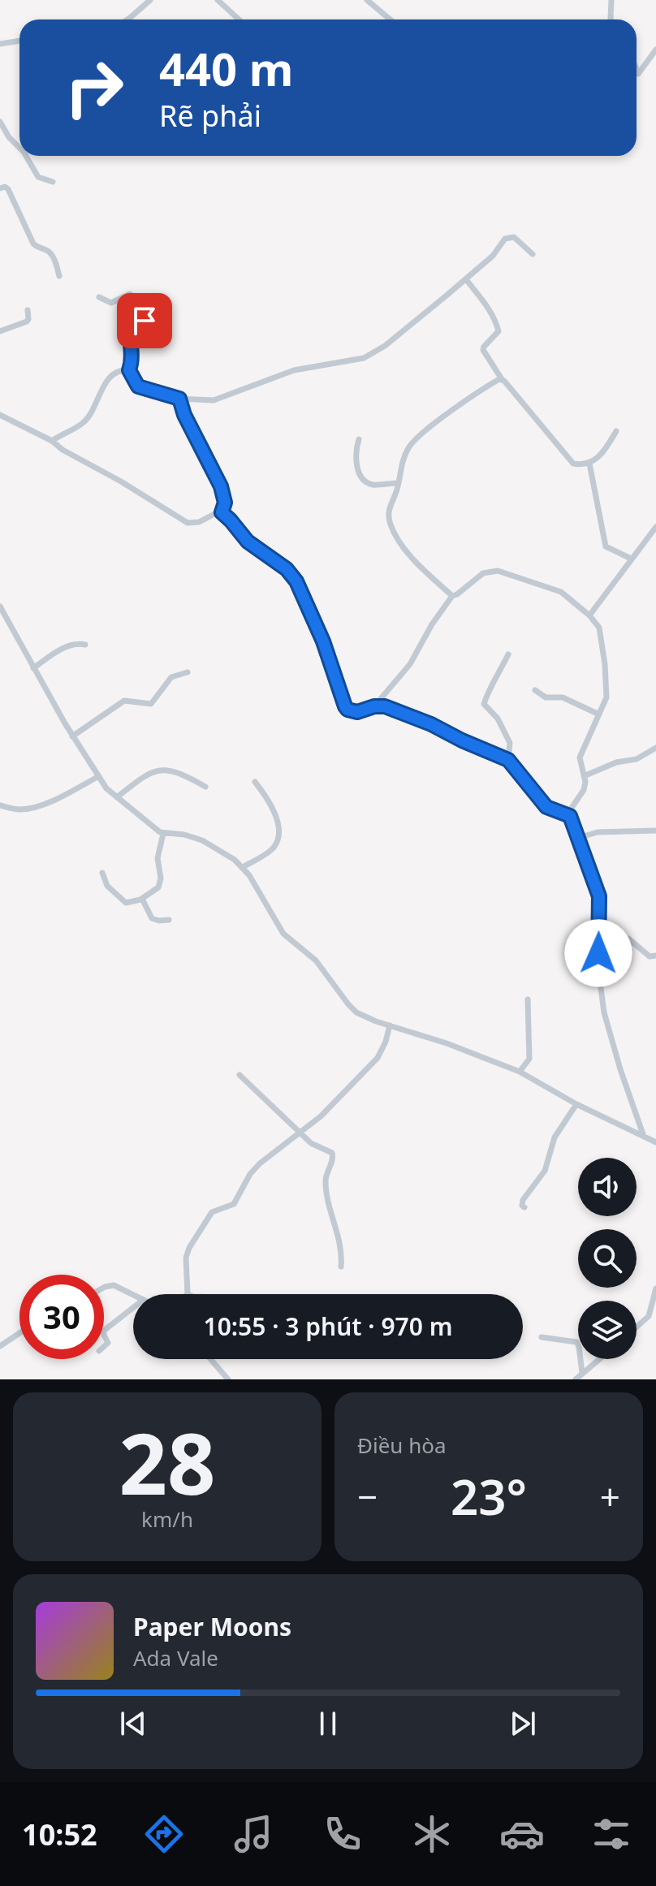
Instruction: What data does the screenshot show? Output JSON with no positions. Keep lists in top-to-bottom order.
{
  "page": {
    "turn": ["440 m", "Rẽ phải"],
    "limit": "30",
    "trip": "10:55 · 3 phút · 970 m",
    "tile": [
      ["28", "km/h"],
      "Điều hòa"
    ],
    "heat": ["−", "23°", "+"],
    "song": ["Paper Moons", "Ada Vale"],
    "tabs": "10:52"
  }
}
